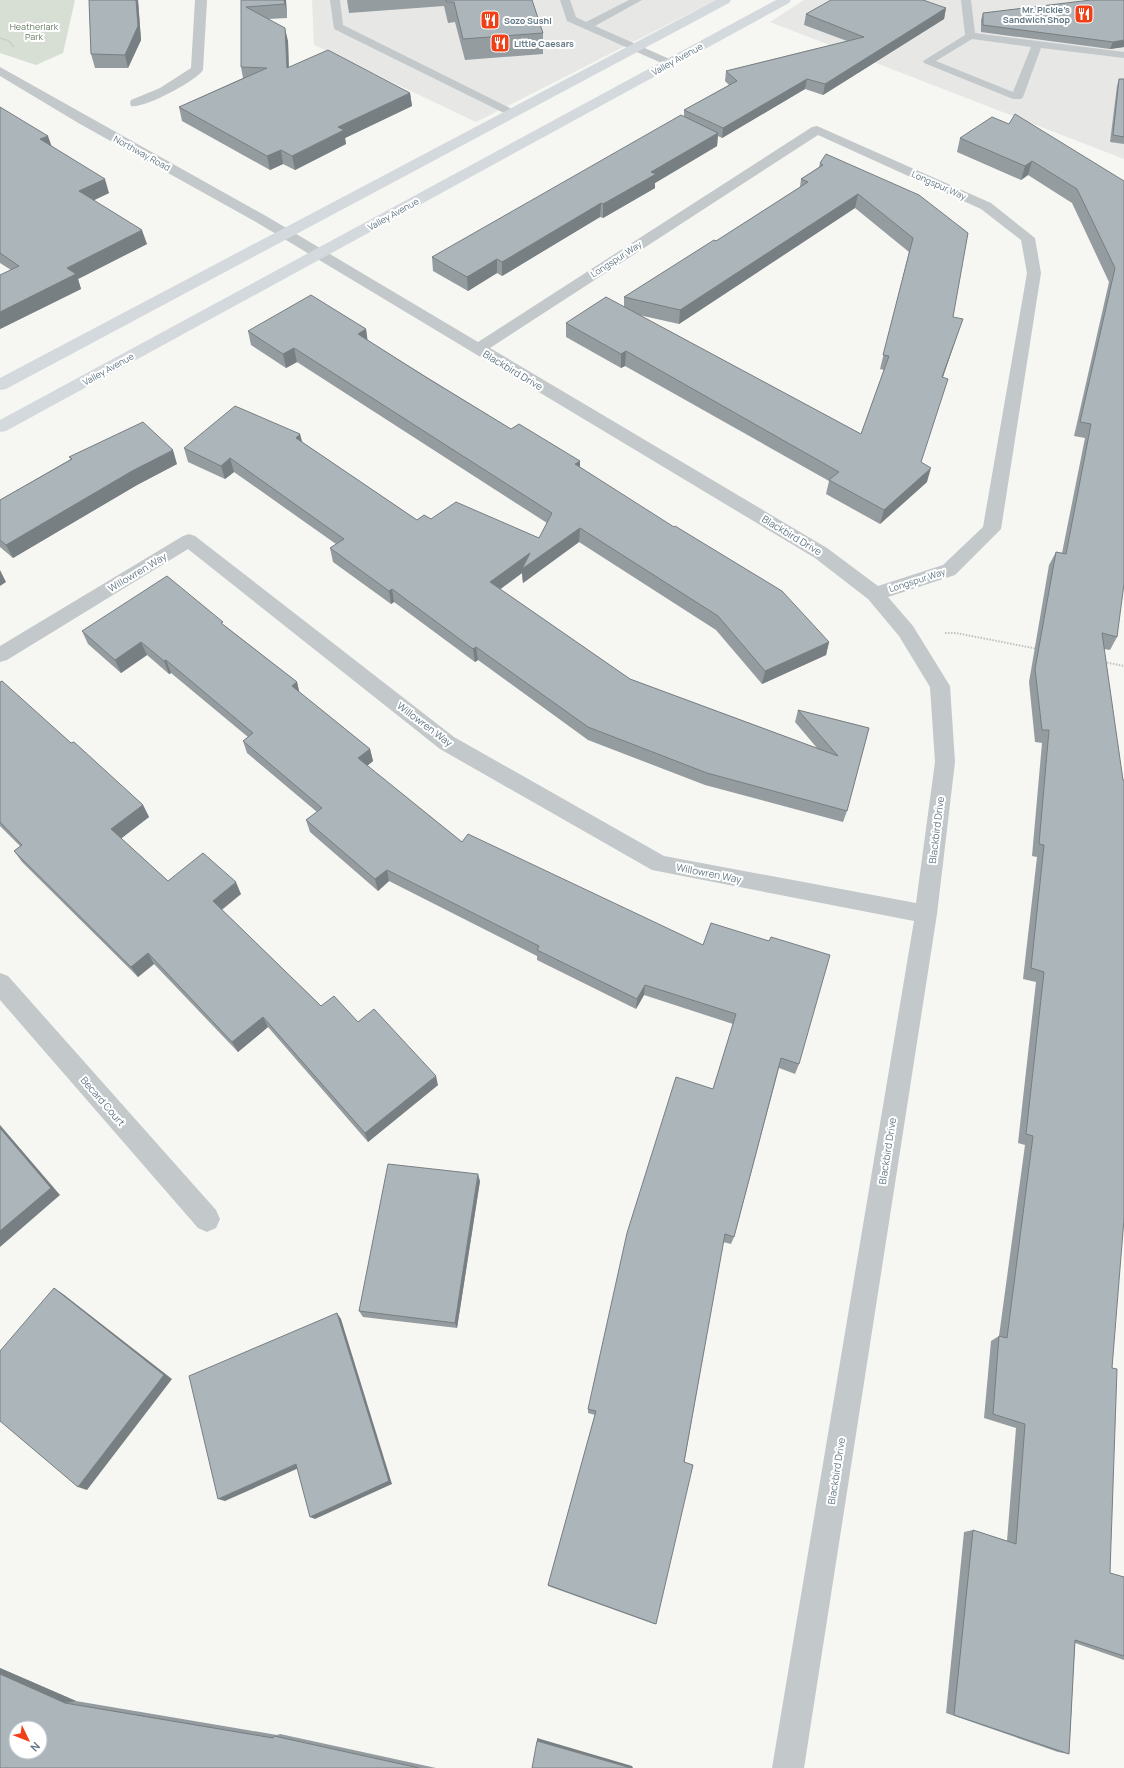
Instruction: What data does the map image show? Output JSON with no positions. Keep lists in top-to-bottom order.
{
  "streets": {
    "main road": ["Valley Avenue"],
    "street": [
      "Northway Road",
      "Longspur Way",
      "Blackbird Drive",
      "Willowren Way",
      "Becard Court"
    ]
  },
  "crossings": [
    ["Valley Avenue", "Blackbird Drive"],
    ["Northway Road", "Blackbird Drive"],
    ["Longspur Way", "Blackbird Drive"],
    ["Blackbird Drive", "Willowren Way"]
  ],
  "parks": ["Heatherlark Park"],
  "places": {
    "restaurant": ["Mr. Pickle’s Sandwich Shop", "Sozo Sushi", "Little Caesars"]
  },
  "north": "bottom right"
}
